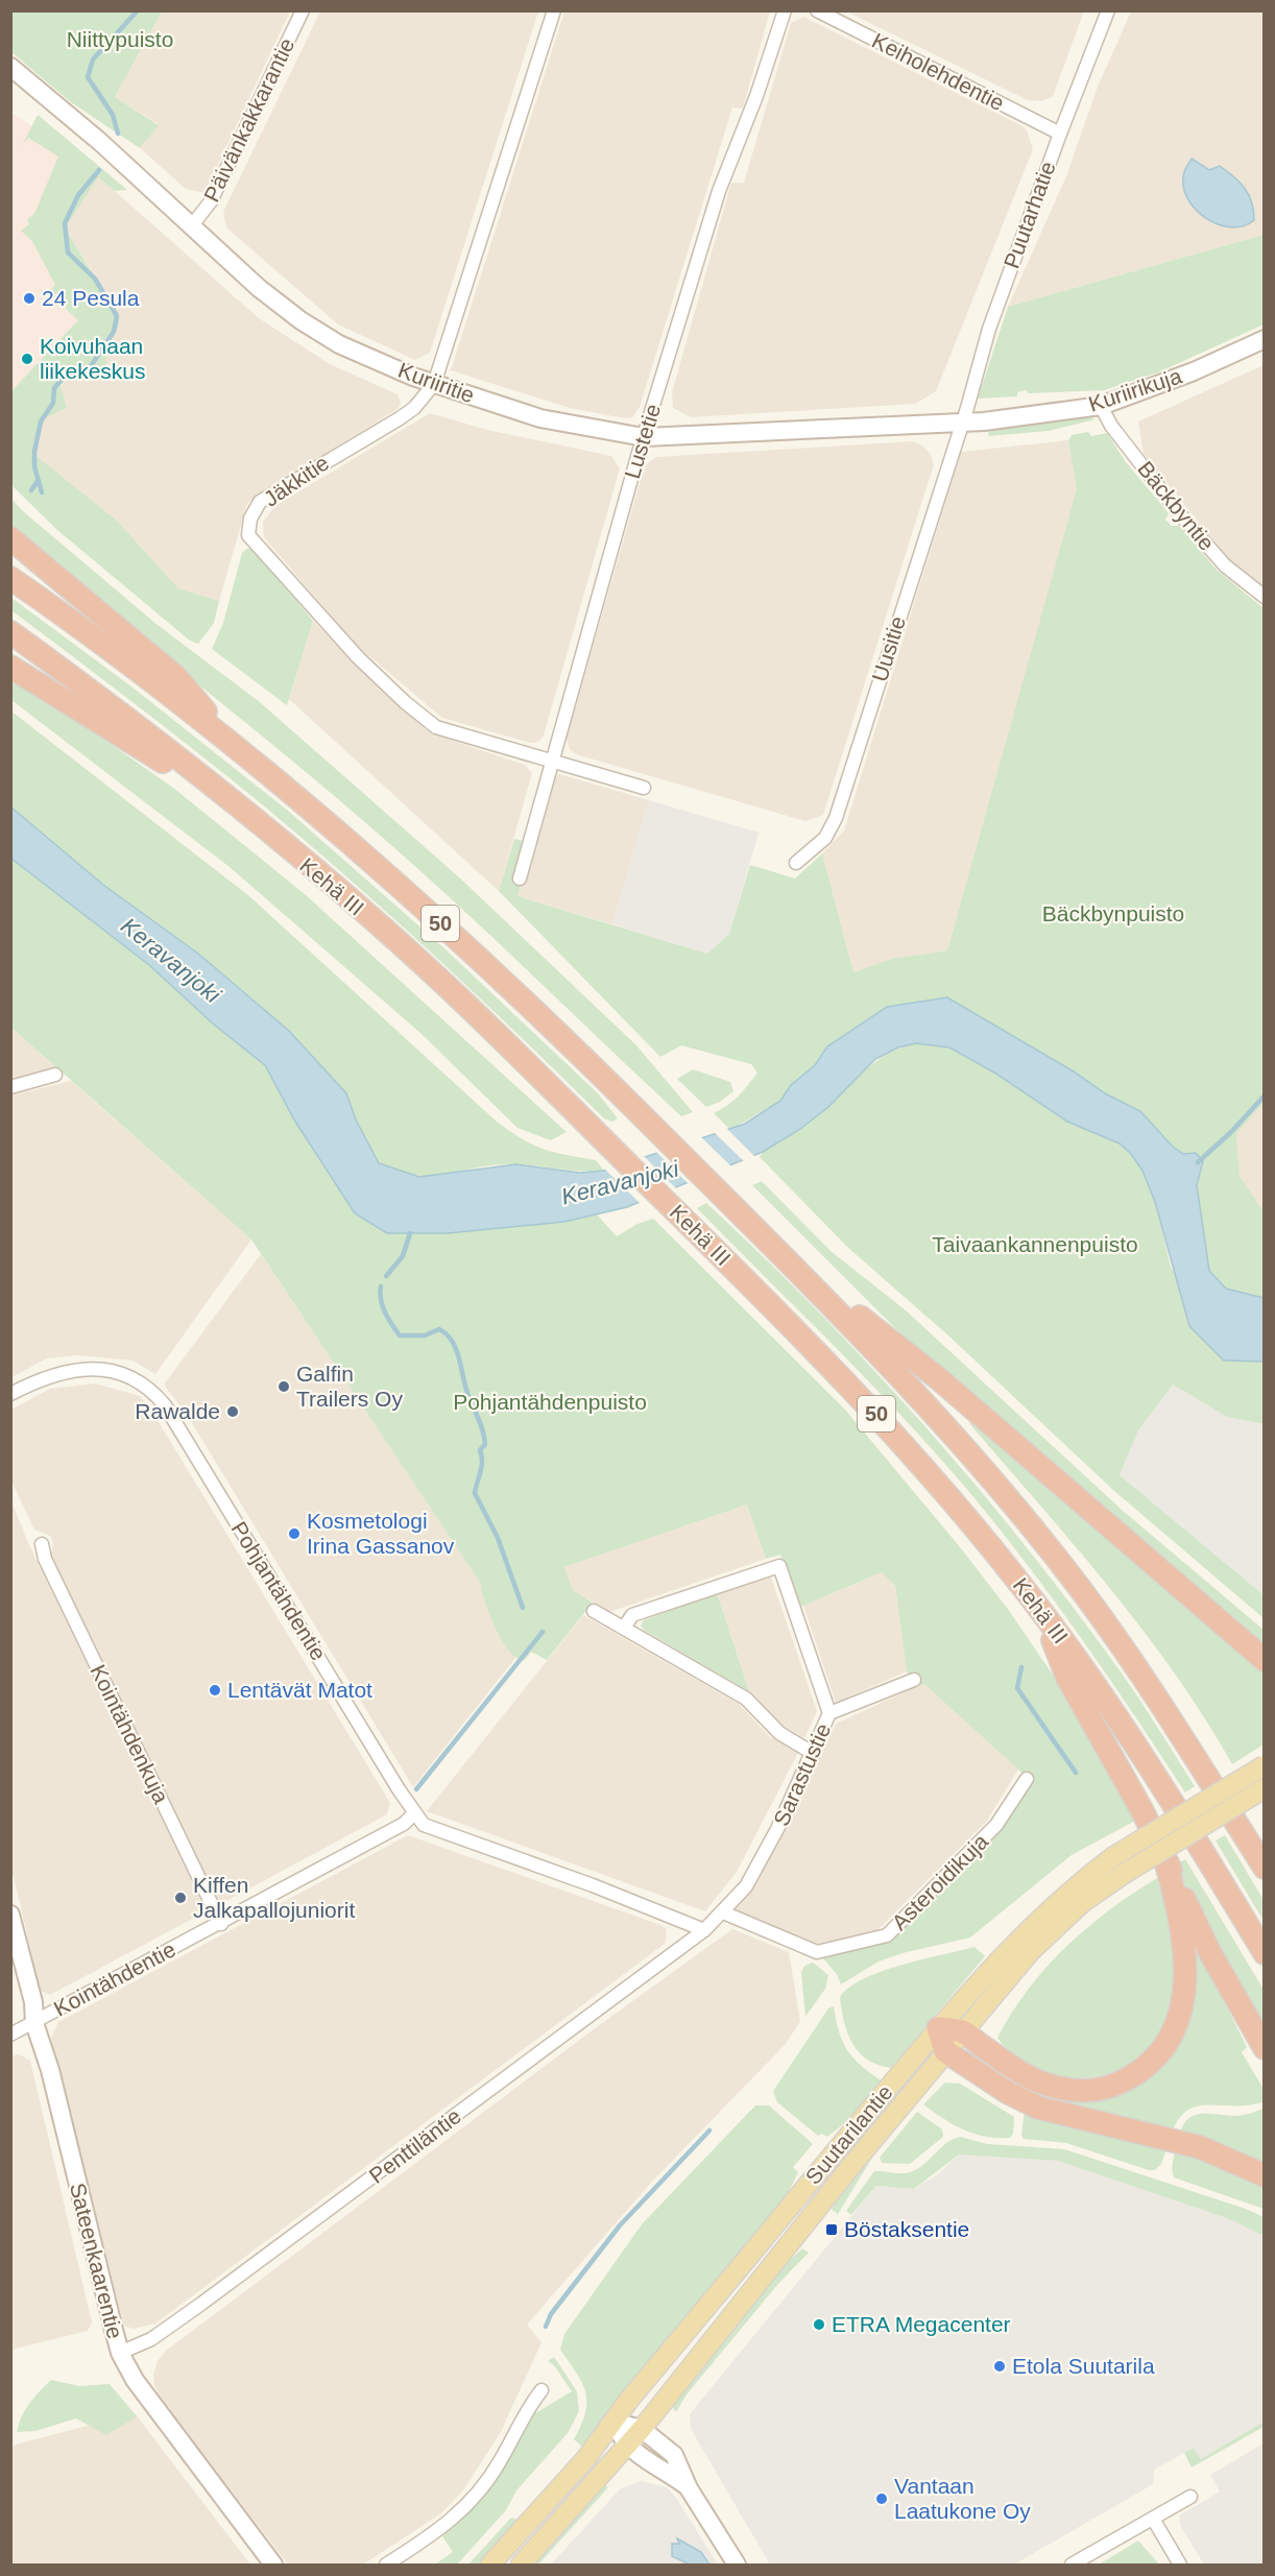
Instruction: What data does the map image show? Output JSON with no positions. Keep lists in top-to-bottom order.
{
  "streets": {
    "highway": ["Kehä III", "50"],
    "main road": ["Suutarilantie"],
    "street": [
      "Keiholehdentie",
      "Päivänkakkarantie",
      "Puutarhatie",
      "Kuriiritie",
      "Kuriirikuja",
      "Lustetie",
      "Jäkkitie",
      "Bäckbyntie",
      "Uusitie",
      "Pohjantähdentie",
      "Kointähdenkuja",
      "Sarastustie",
      "Asteroidikuja",
      "Kointähdentie",
      "Penttiläntie",
      "Sateenkaarentie"
    ]
  },
  "crossings": [
    ["Keiholehdentie", "Puutarhatie"],
    ["Päivänkakkarantie", "Kuriiritie"],
    ["Puutarhatie", "Kuriiritie"],
    ["Puutarhatie", "Kuriirikuja"],
    ["Puutarhatie", "Uusitie"],
    ["Kuriiritie", "Kuriirikuja"],
    ["Kuriiritie", "Lustetie"],
    ["Kuriiritie", "Jäkkitie"],
    ["Kuriiritie", "Uusitie"],
    ["Kuriirikuja", "Bäckbyntie"],
    ["Kuriirikuja", "Uusitie"],
    ["Lustetie", "Jäkkitie"],
    ["Pohjantähdentie", "Sarastustie"],
    ["Pohjantähdentie", "Kointähdentie"],
    ["Pohjantähdentie", "Penttiläntie"],
    ["Kointähdenkuja", "Kointähdentie"],
    ["Sarastustie", "Asteroidikuja"],
    ["Sarastustie", "Penttiläntie"],
    ["Kointähdentie", "Sateenkaarentie"],
    ["Penttiläntie", "Sateenkaarentie"]
  ],
  "water": ["Keravanjoki"],
  "parks": [
    "Niittypuisto",
    "Bäckbynpuisto",
    "Taivaankannenpuisto",
    "Pohjantähdenpuisto"
  ],
  "places": {
    "other": [
      "24 Pesula",
      "Koivuhaan liikekeskus",
      "Galfin Trailers Oy",
      "Rawalde",
      "Kosmetologi Irina Gassanov",
      "Lentävät Matot",
      "Kiffen Jalkapallojuniorit",
      "ETRA Megacenter",
      "Etola Suutarila",
      "Vantaan Laatukone Oy"
    ],
    "transit": ["Böstaksentie"]
  }
}
